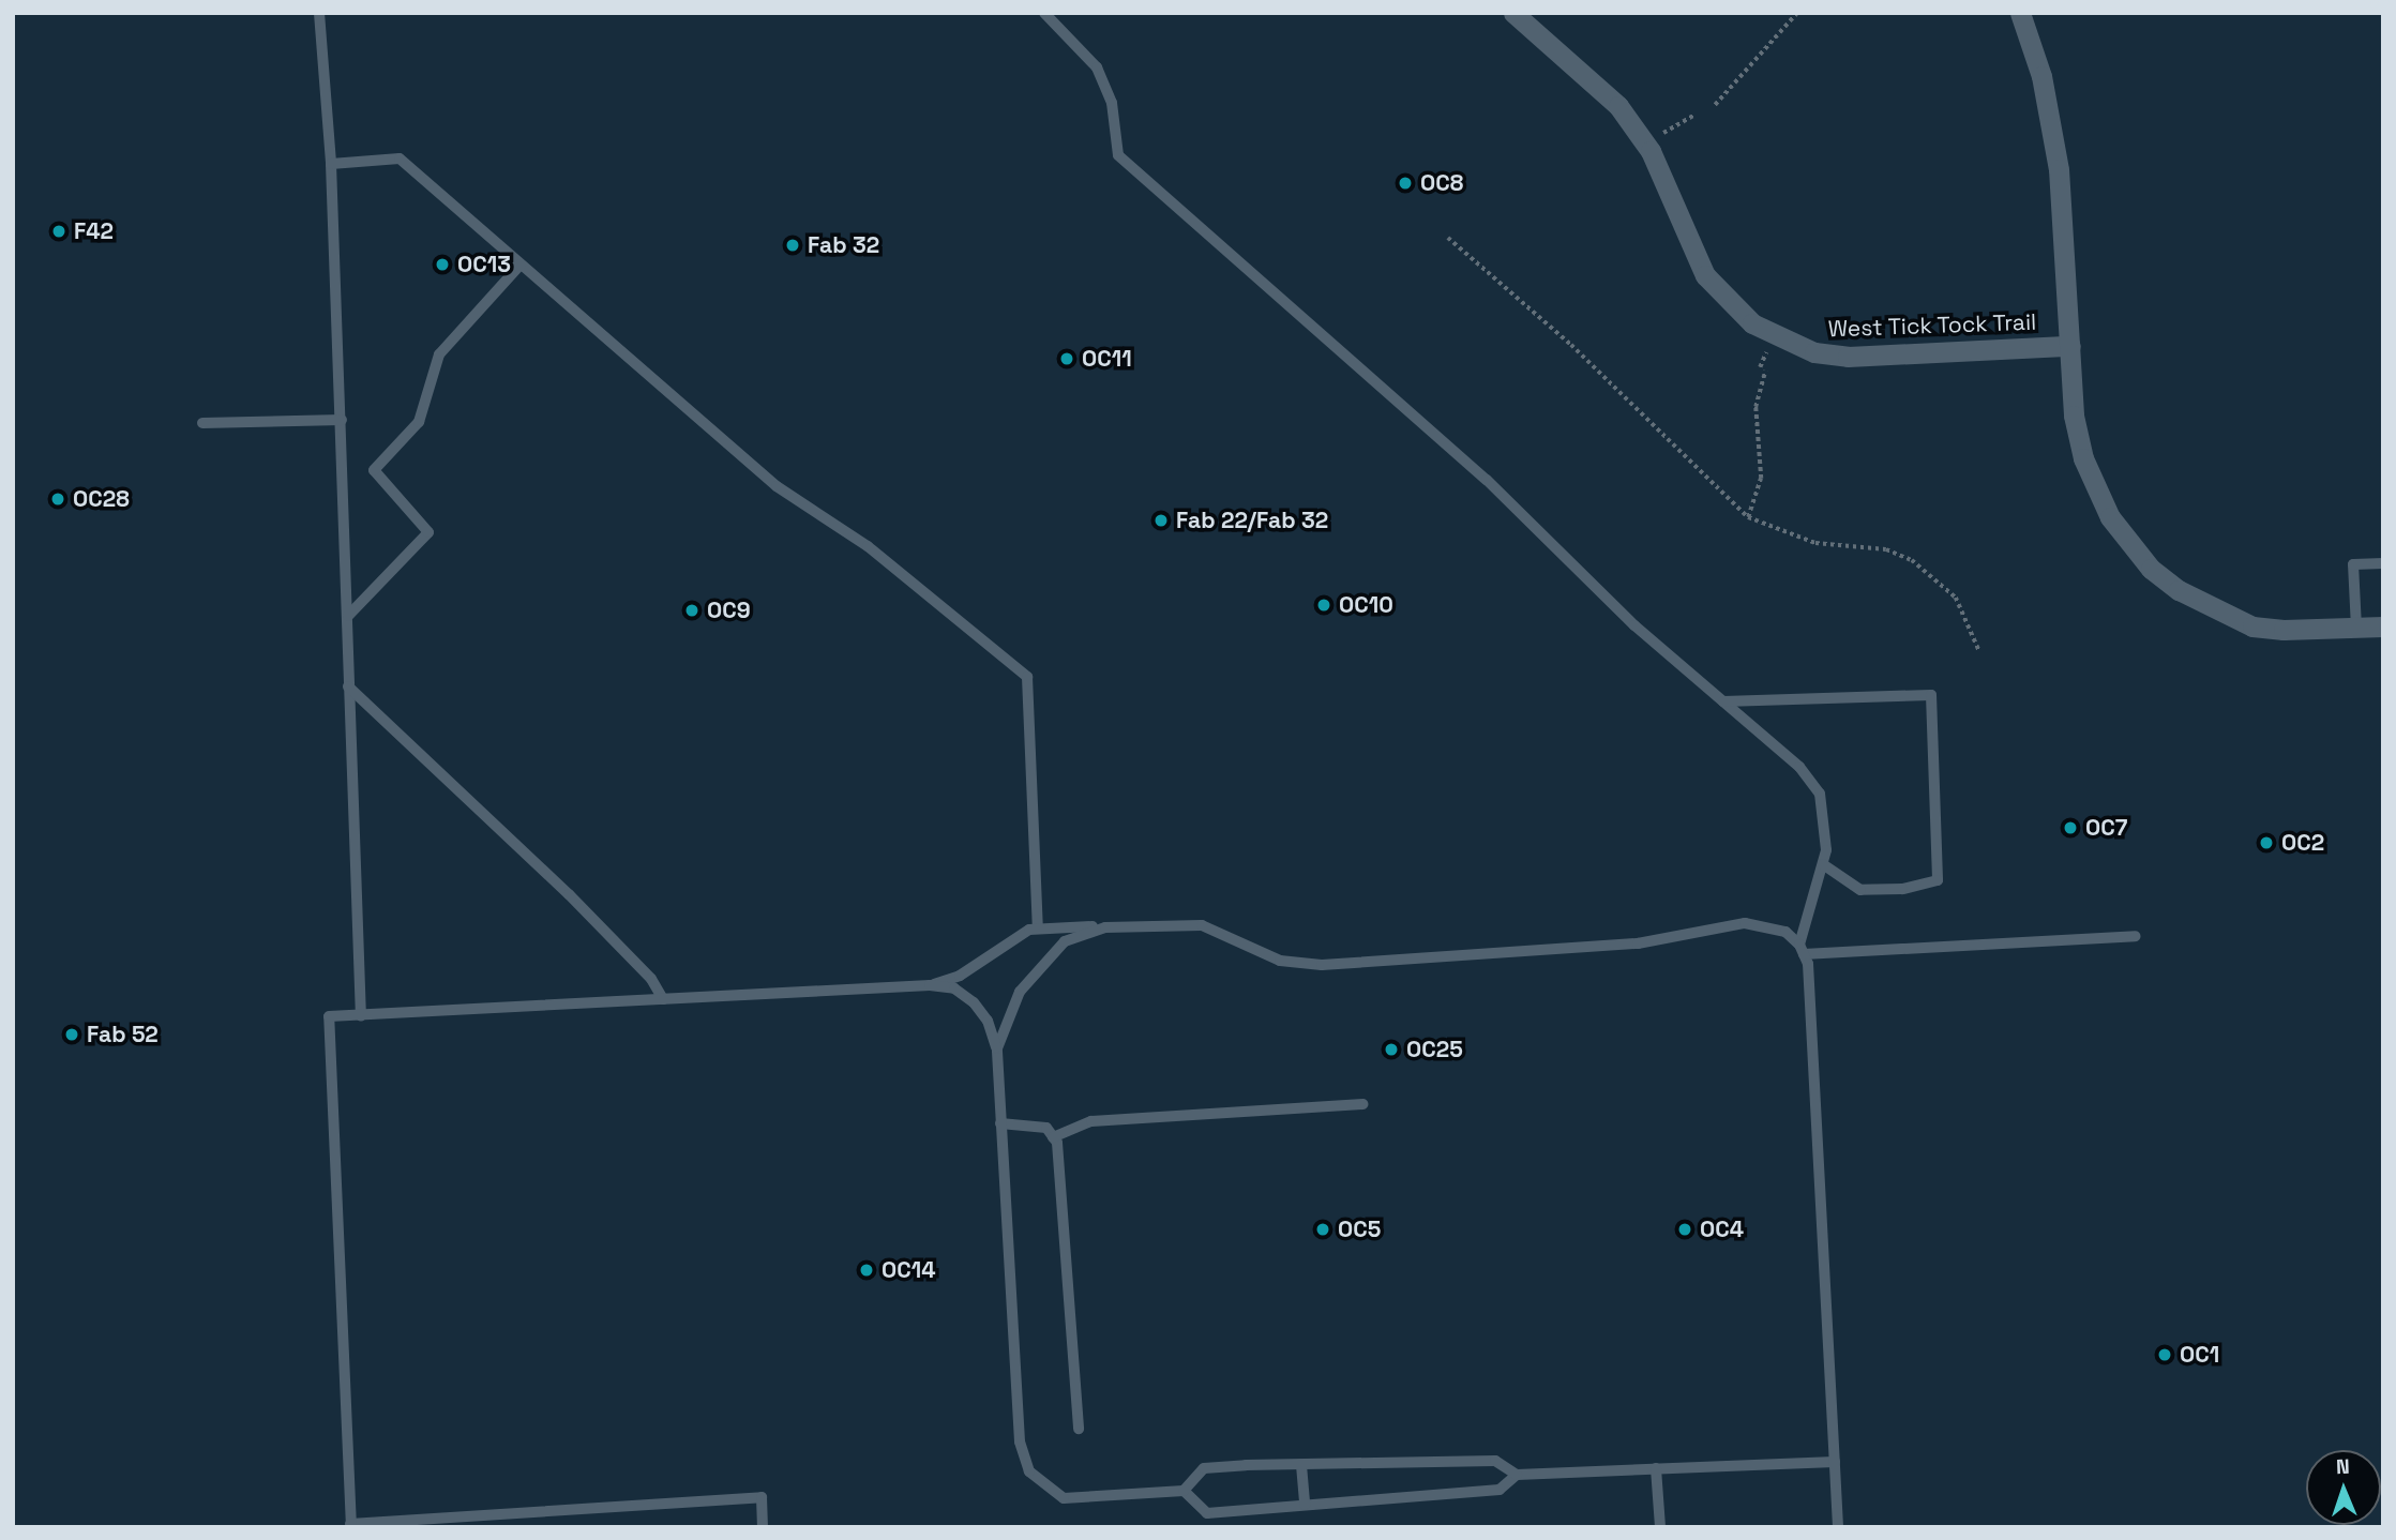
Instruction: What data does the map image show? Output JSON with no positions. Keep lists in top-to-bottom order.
{
  "streets": {
    "street": ["West Tick Tock Trail"]
  },
  "places": [
    "OC8",
    "F42",
    "Fab 32",
    "OC13",
    "OC11",
    "OC28",
    "Fab 22/Fab 32",
    "OC10",
    "OC9",
    "OC7",
    "OC2",
    "Fab 52",
    "OC25",
    "OC5",
    "OC4",
    "OC14",
    "OC1"
  ],
  "north": "top"
}
